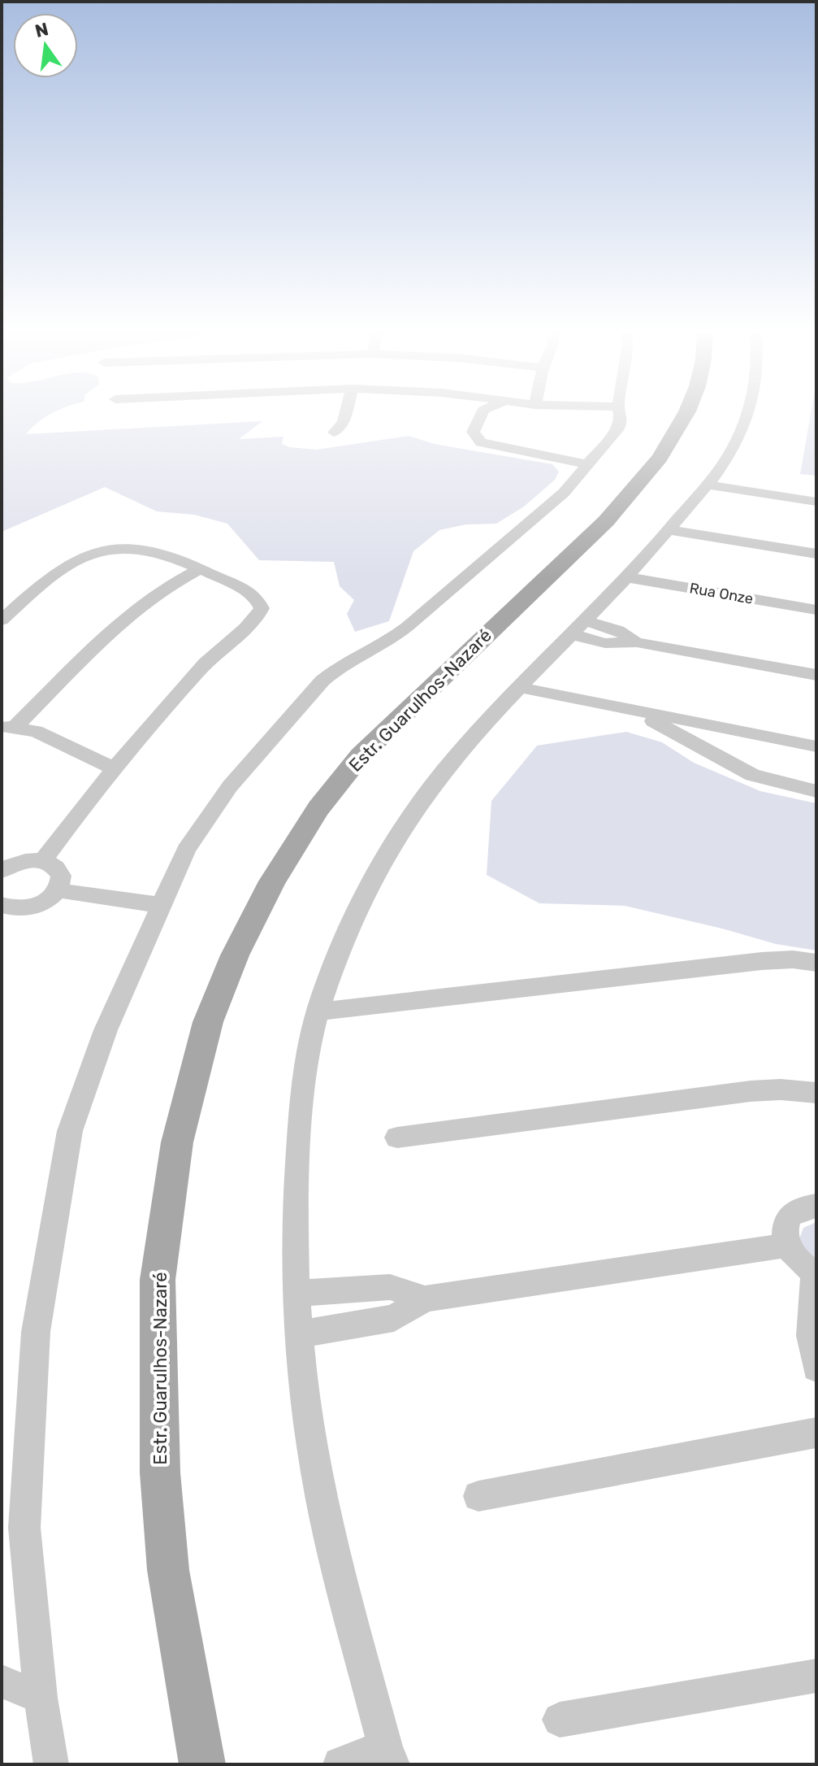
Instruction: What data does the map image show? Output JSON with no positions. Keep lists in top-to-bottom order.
{
  "streets": {
    "main road": ["Estr. Guarulhos-Nazaré"],
    "street": ["Rua Onze"]
  },
  "north": "top"
}
